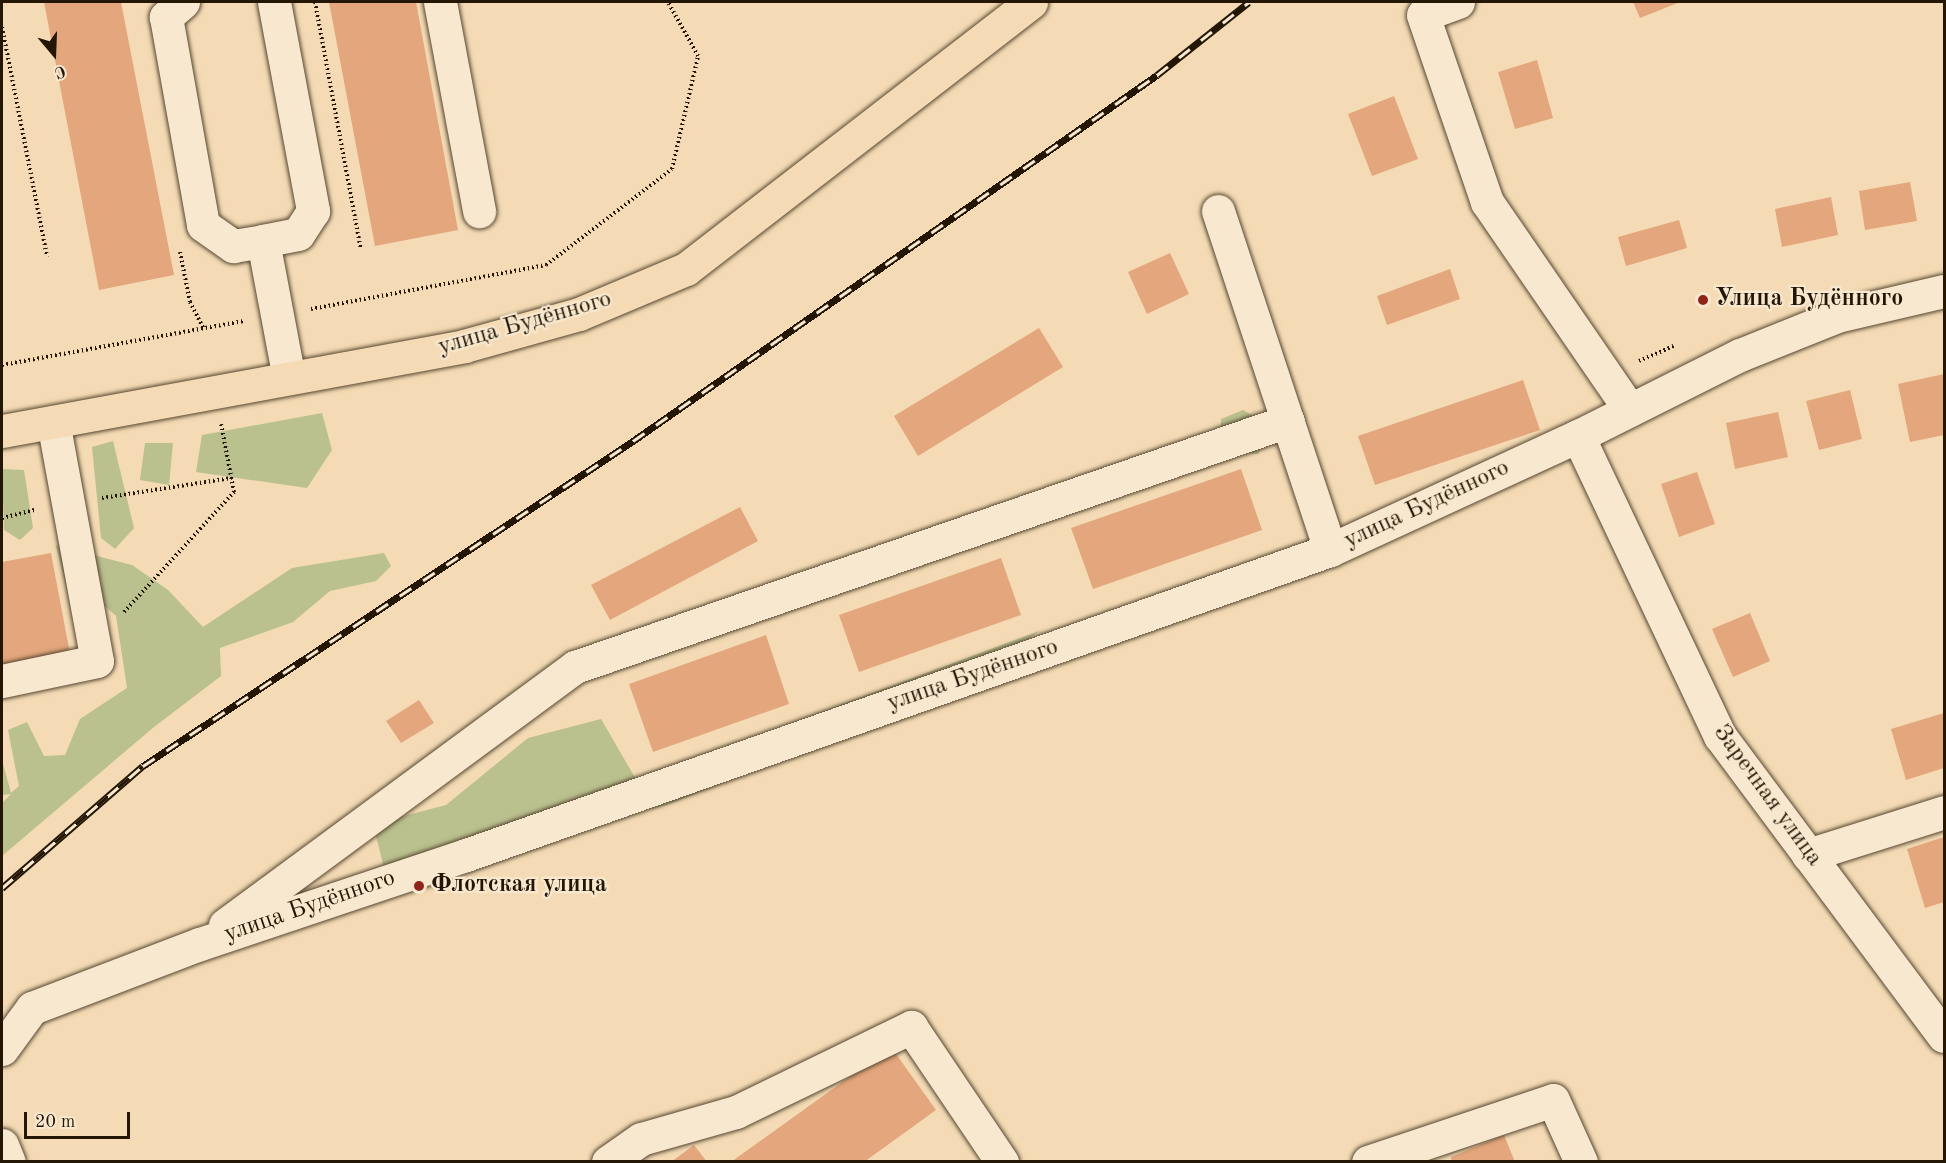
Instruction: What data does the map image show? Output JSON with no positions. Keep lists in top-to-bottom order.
{
  "streets": {
    "main road": ["улица Будённого"],
    "street": ["Заречная улица"]
  },
  "crossings": [
    ["улица Будённого", "Заречная улица"]
  ],
  "places": ["Улица Будённого", "Флотская улица"],
  "scale_bar": "20 m",
  "north": "bottom"
}
